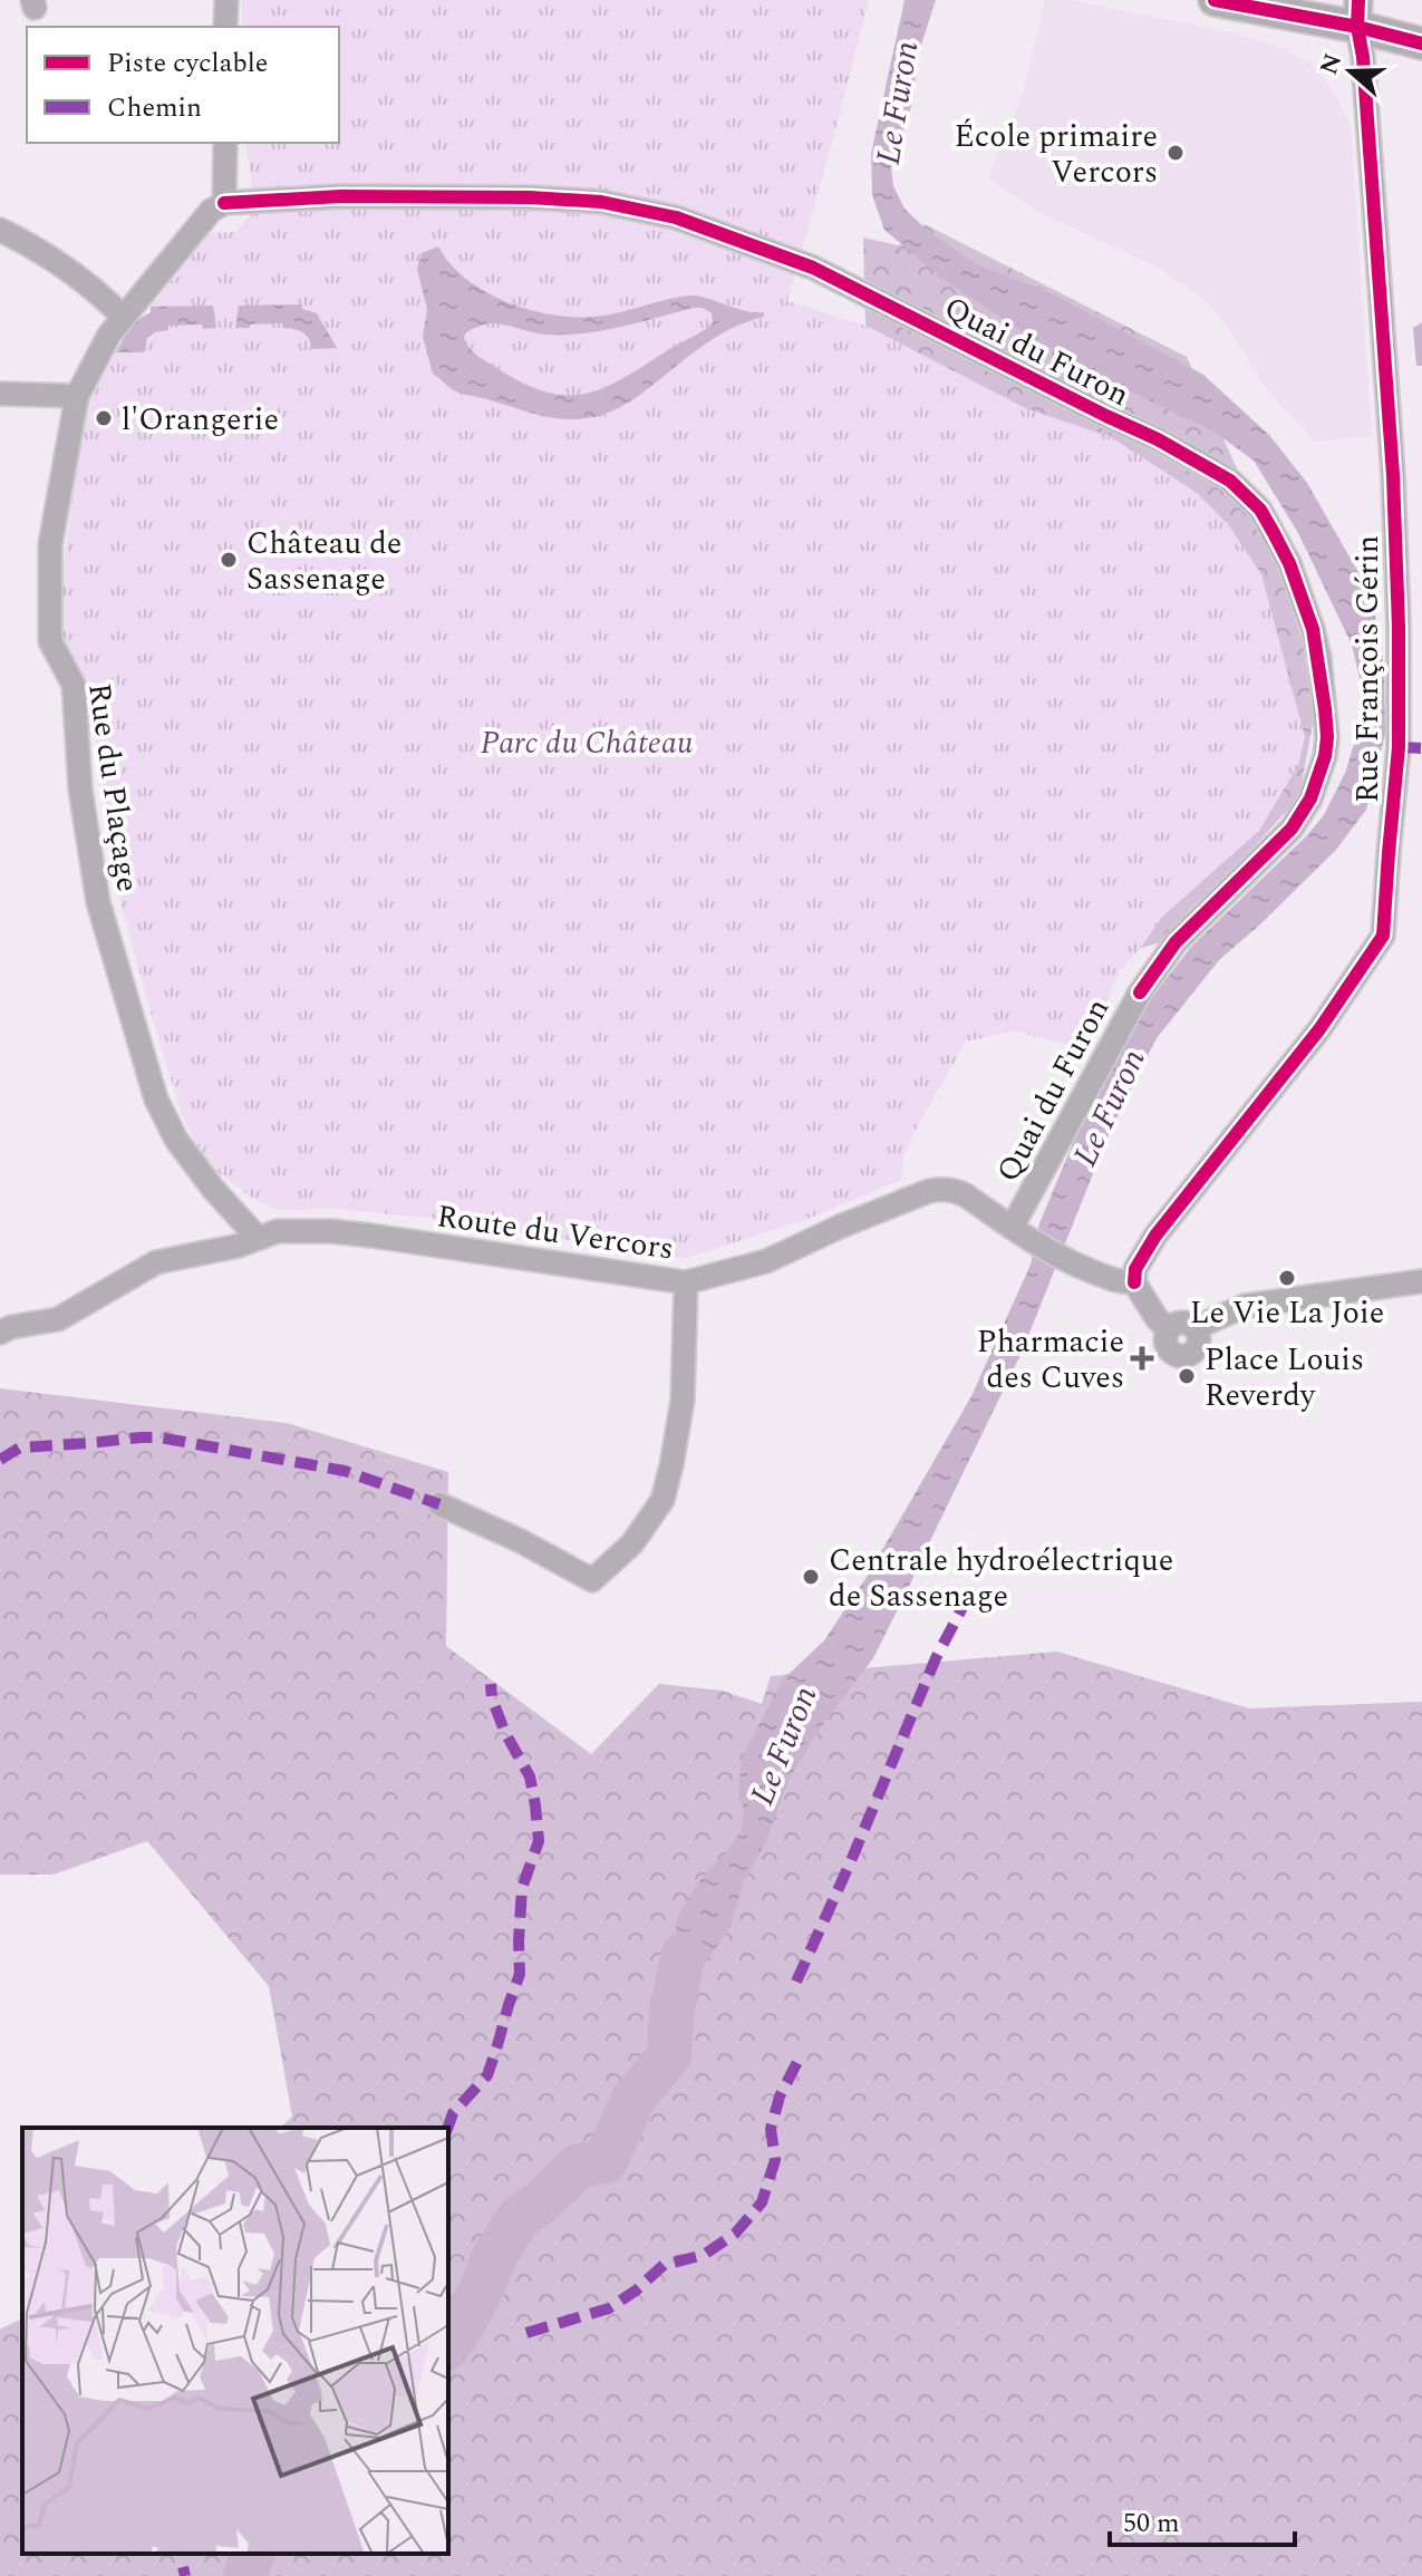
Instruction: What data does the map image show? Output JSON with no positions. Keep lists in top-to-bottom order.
{
  "streets": {
    "street": [
      "Quai du Furon",
      "Rue François Gérin",
      "Rue du Plaçage",
      "Route du Vercors"
    ]
  },
  "crossings": [
    ["Quai du Furon", "Rue du Plaçage"],
    ["Quai du Furon", "Route du Vercors"],
    ["Rue François Gérin", "Route du Vercors"],
    ["Rue du Plaçage", "Route du Vercors"]
  ],
  "water": ["Le Furon"],
  "parks": ["Parc du Château"],
  "places": {
    "other": [
      "École primaire Vercors",
      "l'Orangerie",
      "Château de Sassenage",
      "Le Vie La Joie",
      "Place Louis Reverdy",
      "Centrale hydroélectrique de Sassenage"
    ],
    "health": ["Pharmacie des Cuves"]
  },
  "legend": ["Piste cyclable", "Chemin"],
  "scale_bar": "50 m",
  "north": "left"
}
